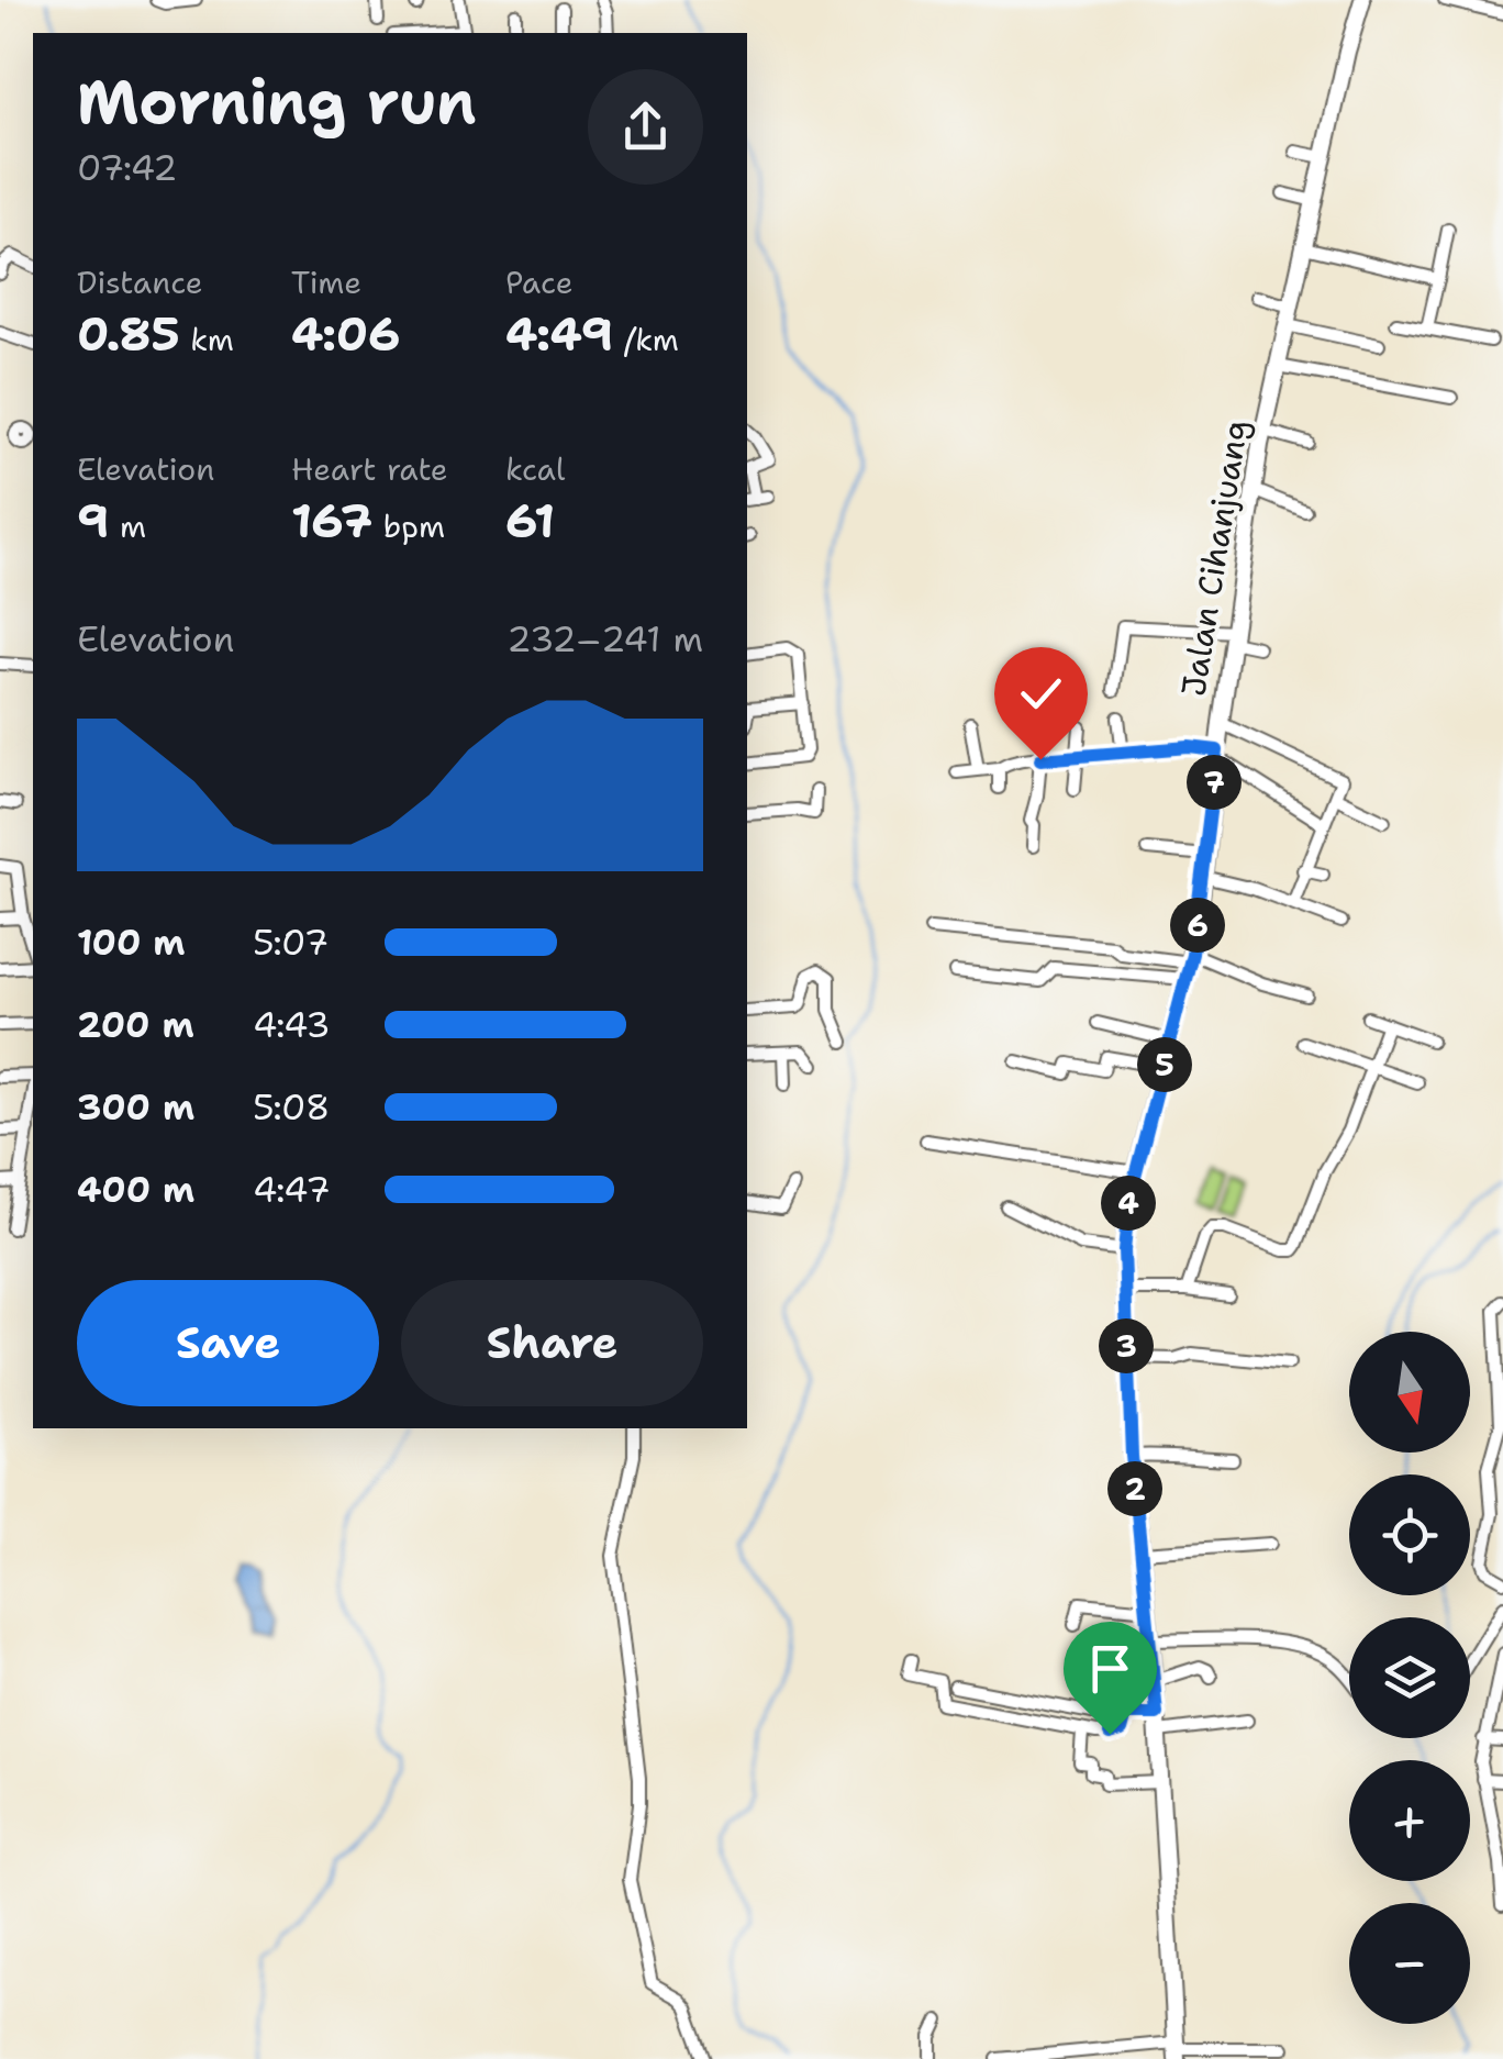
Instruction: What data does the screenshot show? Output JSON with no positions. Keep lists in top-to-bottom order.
{
  "streets": {
    "main road": ["Jalan Cihanjuang"]
  },
  "north": "bottom",
  "page": {
    "heading": ["Morning run", "07:42"],
    "stats": [
      ["Distance", "0.85 km"],
      ["Time", "4:06"],
      ["Pace", "4:49 /km"],
      ["Elevation", "9 m"],
      ["Heart rate", "167 bpm"],
      ["kcal", "61"]
    ],
    "chart": ["Elevation", "232–241 m"],
    "pins": [
      "7",
      "6",
      "5",
      "4",
      "3",
      "2"
    ],
    "list": [
      {
        "name": "100 m",
        "note": "5:07"
      },
      {
        "name": "200 m",
        "note": "4:43"
      },
      {
        "name": "300 m",
        "note": "5:08"
      },
      {
        "name": "400 m",
        "note": "4:47"
      }
    ],
    "buttons": ["Save", "Share"],
    "map_buttons": ["+", "−"]
  }
}
